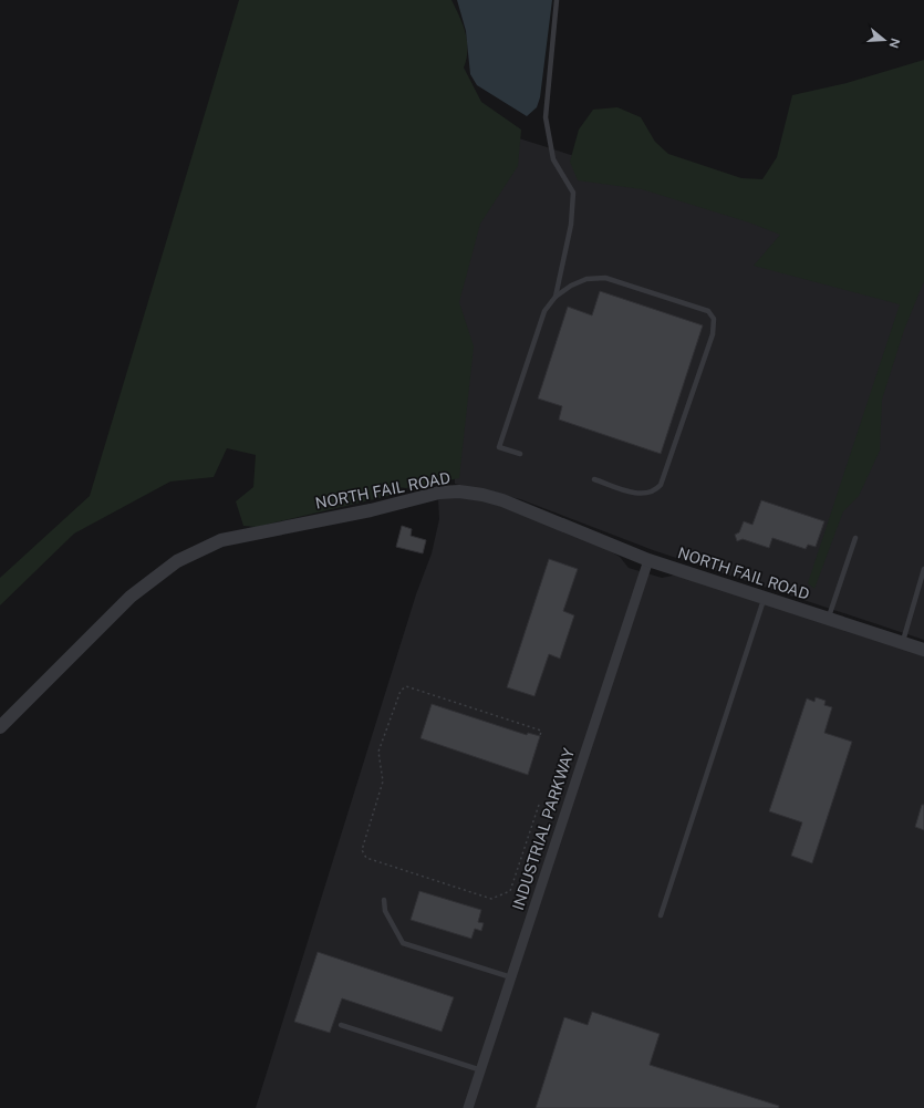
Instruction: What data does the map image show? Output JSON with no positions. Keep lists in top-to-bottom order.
{
  "streets": {
    "street": ["NORTH FAIL ROAD", "INDUSTRIAL PARKWAY"]
  },
  "crossings": [
    ["NORTH FAIL ROAD", "INDUSTRIAL PARKWAY"]
  ],
  "north": "right"
}
